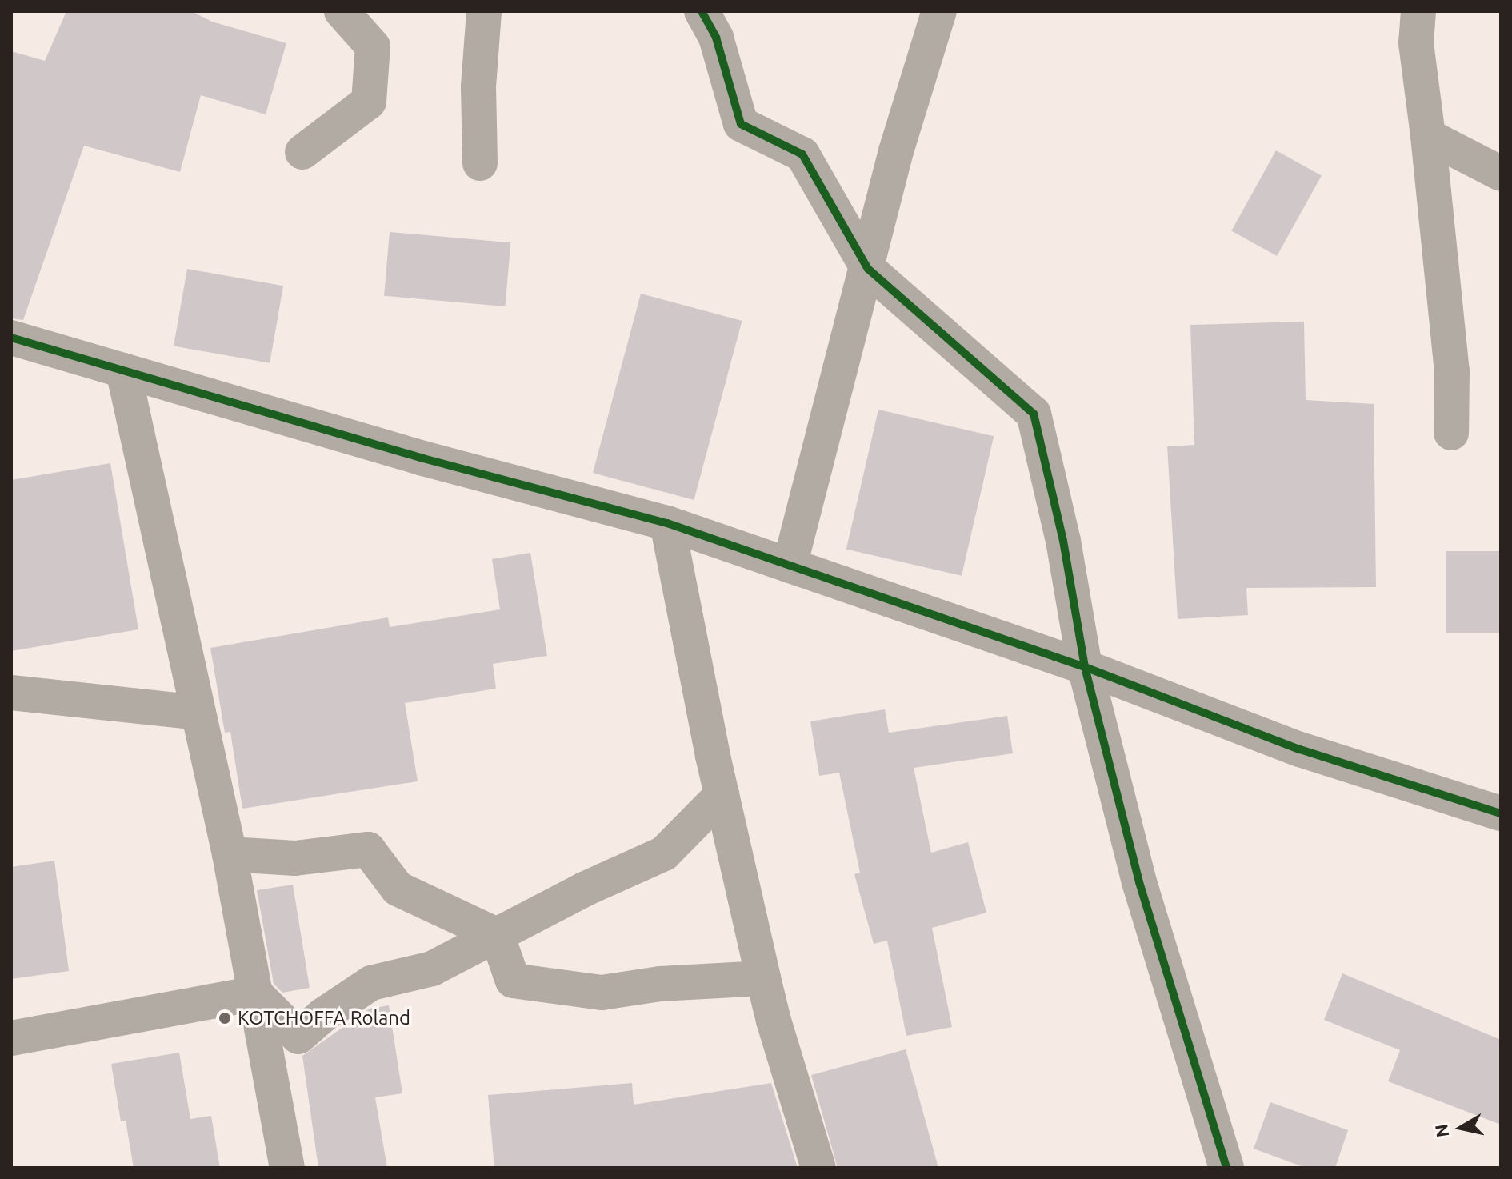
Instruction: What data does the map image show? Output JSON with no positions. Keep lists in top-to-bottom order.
{
  "places": ["KOTCHOFFA Roland"],
  "north": "left"
}
